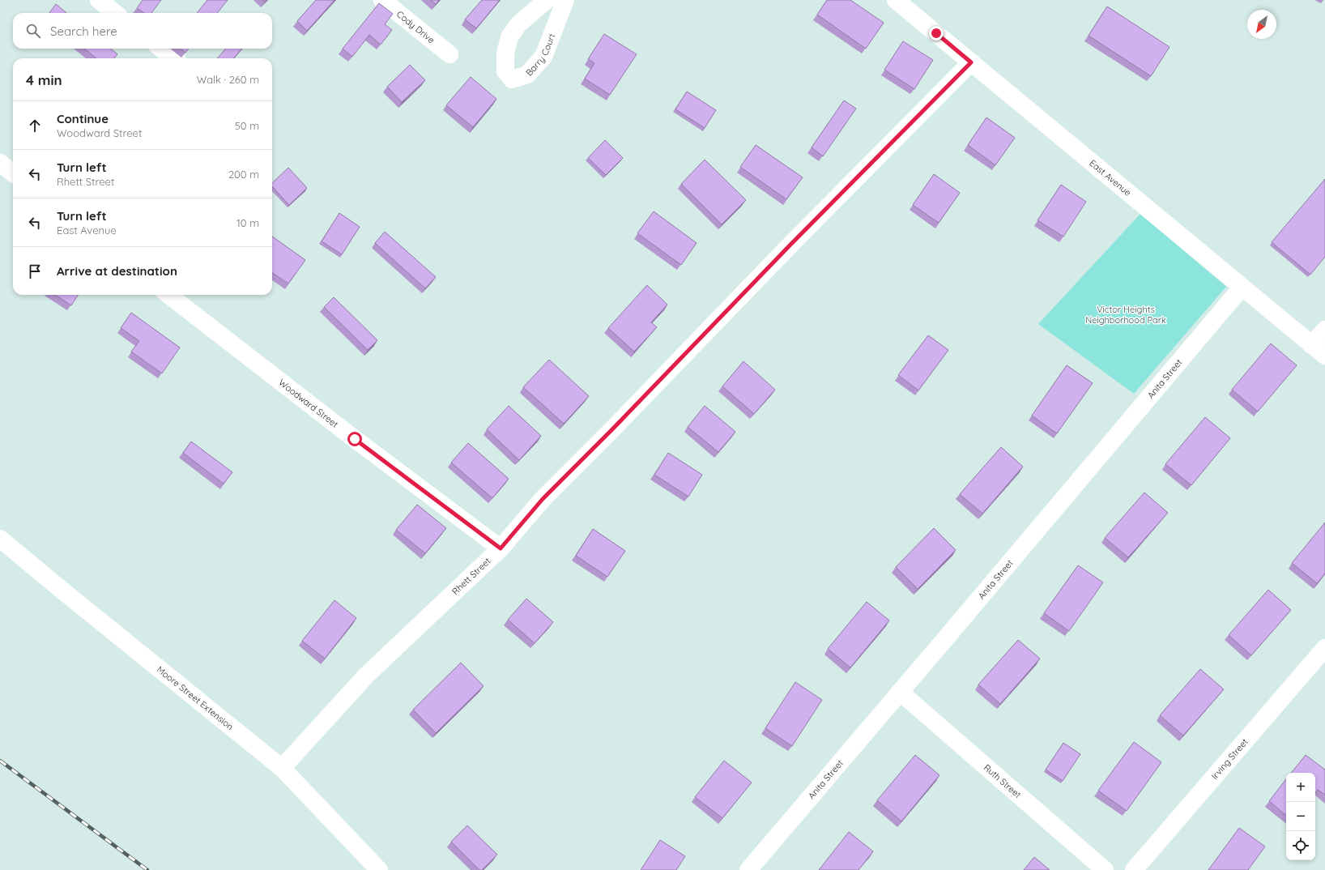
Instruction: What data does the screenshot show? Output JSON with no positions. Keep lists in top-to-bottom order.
{
  "streets": {
    "street": [
      "Cody Drive",
      "Barry Court",
      "East Avenue",
      "Anita Street",
      "Woodward Street",
      "Rhett Street",
      "Moore Street Extension",
      "Irving Street",
      "Ruth Street"
    ]
  },
  "crossings": [
    ["East Avenue", "Anita Street"],
    ["East Avenue", "Rhett Street"],
    ["Anita Street", "Ruth Street"],
    ["Woodward Street", "Rhett Street"],
    ["Rhett Street", "Moore Street Extension"]
  ],
  "parks": ["Victor Heights Neighborhood Park"],
  "north": "bottom left",
  "page": {
    "search": "Search here",
    "heading": ["4 min", "Walk · 260 m"],
    "list": [
      ["Continue", "Woodward Street", "50 m"],
      ["Turn left", "Rhett Street", "200 m"],
      ["Turn left", "East Avenue", "10 m"],
      "Arrive at destination"
    ],
    "map_buttons": ["+", "−"]
  }
}
